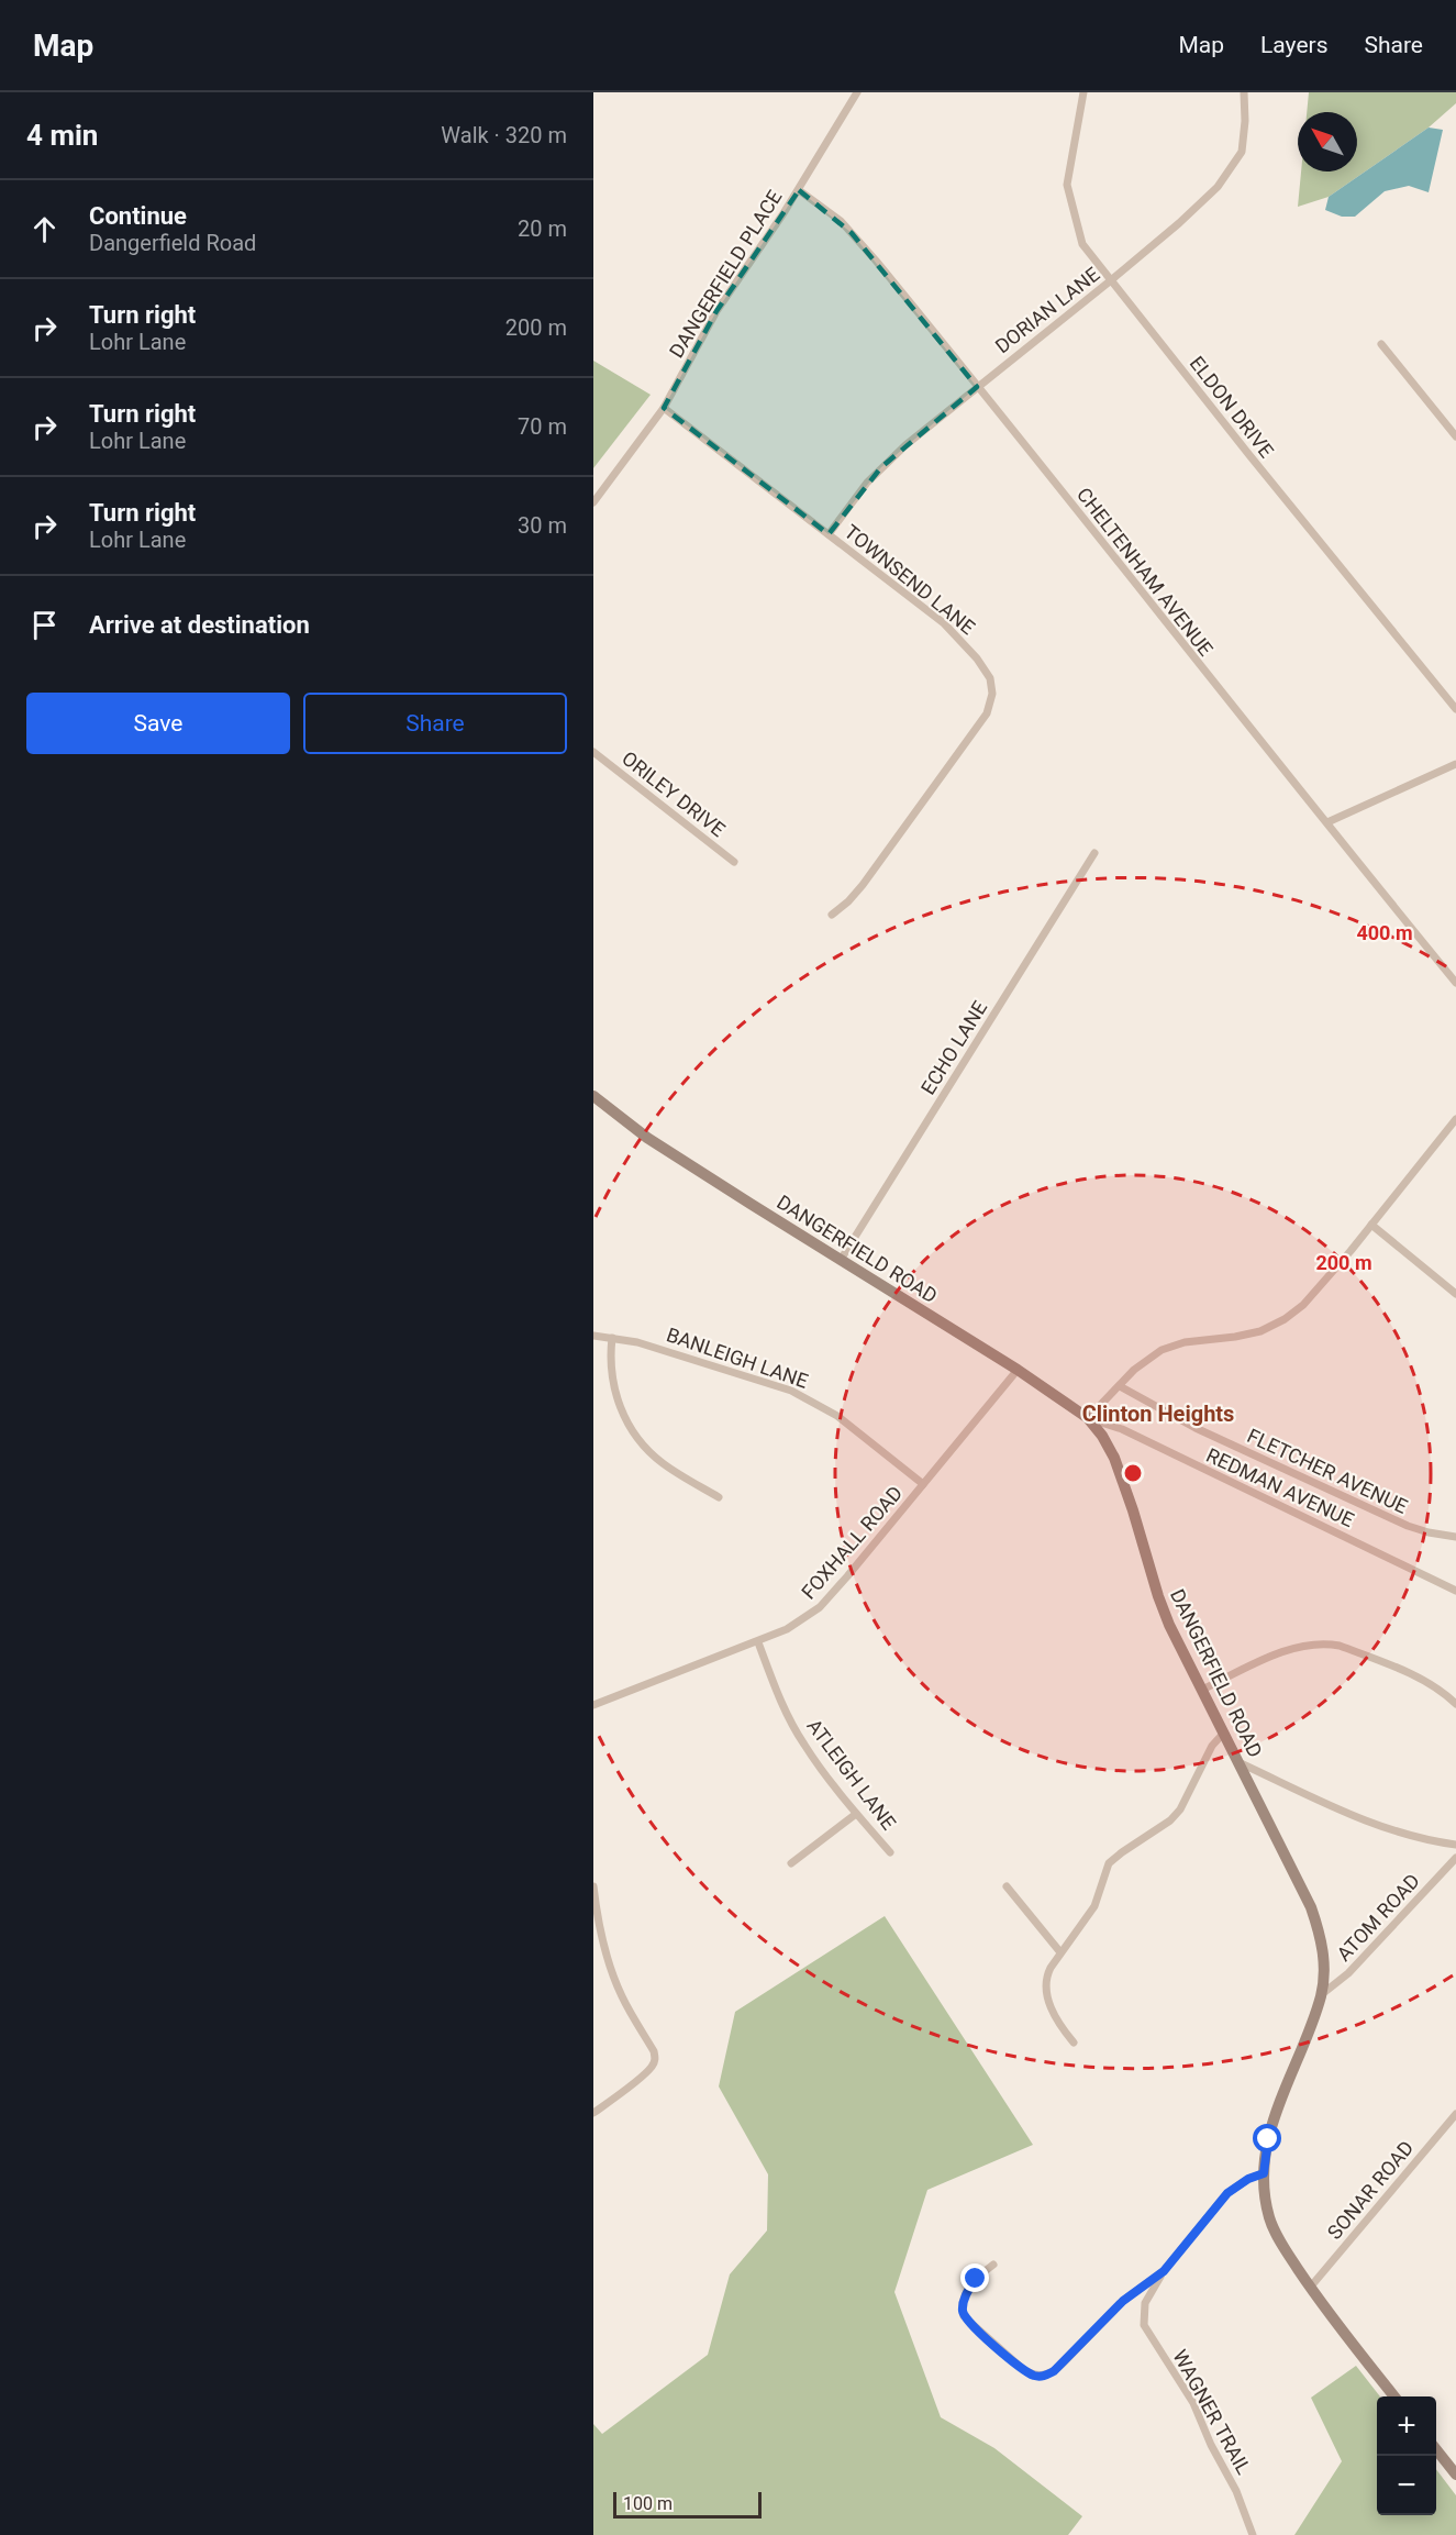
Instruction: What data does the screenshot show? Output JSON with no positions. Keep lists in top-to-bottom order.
{
  "streets": {
    "street": [
      "DANGERFIELD PLACE",
      "DORIAN LANE",
      "ELDON DRIVE",
      "CHELTENHAM AVENUE",
      "TOWNSEND LANE",
      "ORILEY DRIVE",
      "ECHO LANE",
      "DANGERFIELD ROAD",
      "BANLEIGH LANE",
      "FLETCHER AVENUE",
      "REDMAN AVENUE",
      "FOXHALL ROAD",
      "ATLEIGH LANE",
      "ATOM ROAD",
      "SONAR ROAD",
      "WAGNER TRAIL"
    ]
  },
  "crossings": [
    ["DANGERFIELD PLACE", "CHELTENHAM AVENUE"],
    ["DANGERFIELD PLACE", "TOWNSEND LANE"],
    ["DORIAN LANE", "ELDON DRIVE"],
    ["DORIAN LANE", "CHELTENHAM AVENUE"],
    ["DORIAN LANE", "TOWNSEND LANE"],
    ["ECHO LANE", "DANGERFIELD ROAD"],
    ["DANGERFIELD ROAD", "REDMAN AVENUE"],
    ["DANGERFIELD ROAD", "FOXHALL ROAD"],
    ["DANGERFIELD ROAD", "ATOM ROAD"],
    ["DANGERFIELD ROAD", "SONAR ROAD"],
    ["BANLEIGH LANE", "FOXHALL ROAD"],
    ["FOXHALL ROAD", "ATLEIGH LANE"]
  ],
  "districts": ["Clinton Heights"],
  "scale_bar": "100 m",
  "north": "top left",
  "page": {
    "header": "Map",
    "nav": ["Map", "Layers", "Share"],
    "heading": ["4 min", "Walk · 320 m"],
    "list": [
      ["Continue", "Dangerfield Road", "20 m"],
      ["Turn right", "Lohr Lane", "200 m"],
      ["Turn right", "Lohr Lane", "70 m"],
      ["Turn right", "Lohr Lane", "30 m"],
      "Arrive at destination"
    ],
    "buttons": ["Save", "Share"],
    "map_buttons": ["+", "−"],
    "scale": "100 m"
  },
  "rings": ["400 m", "200 m"]
}
